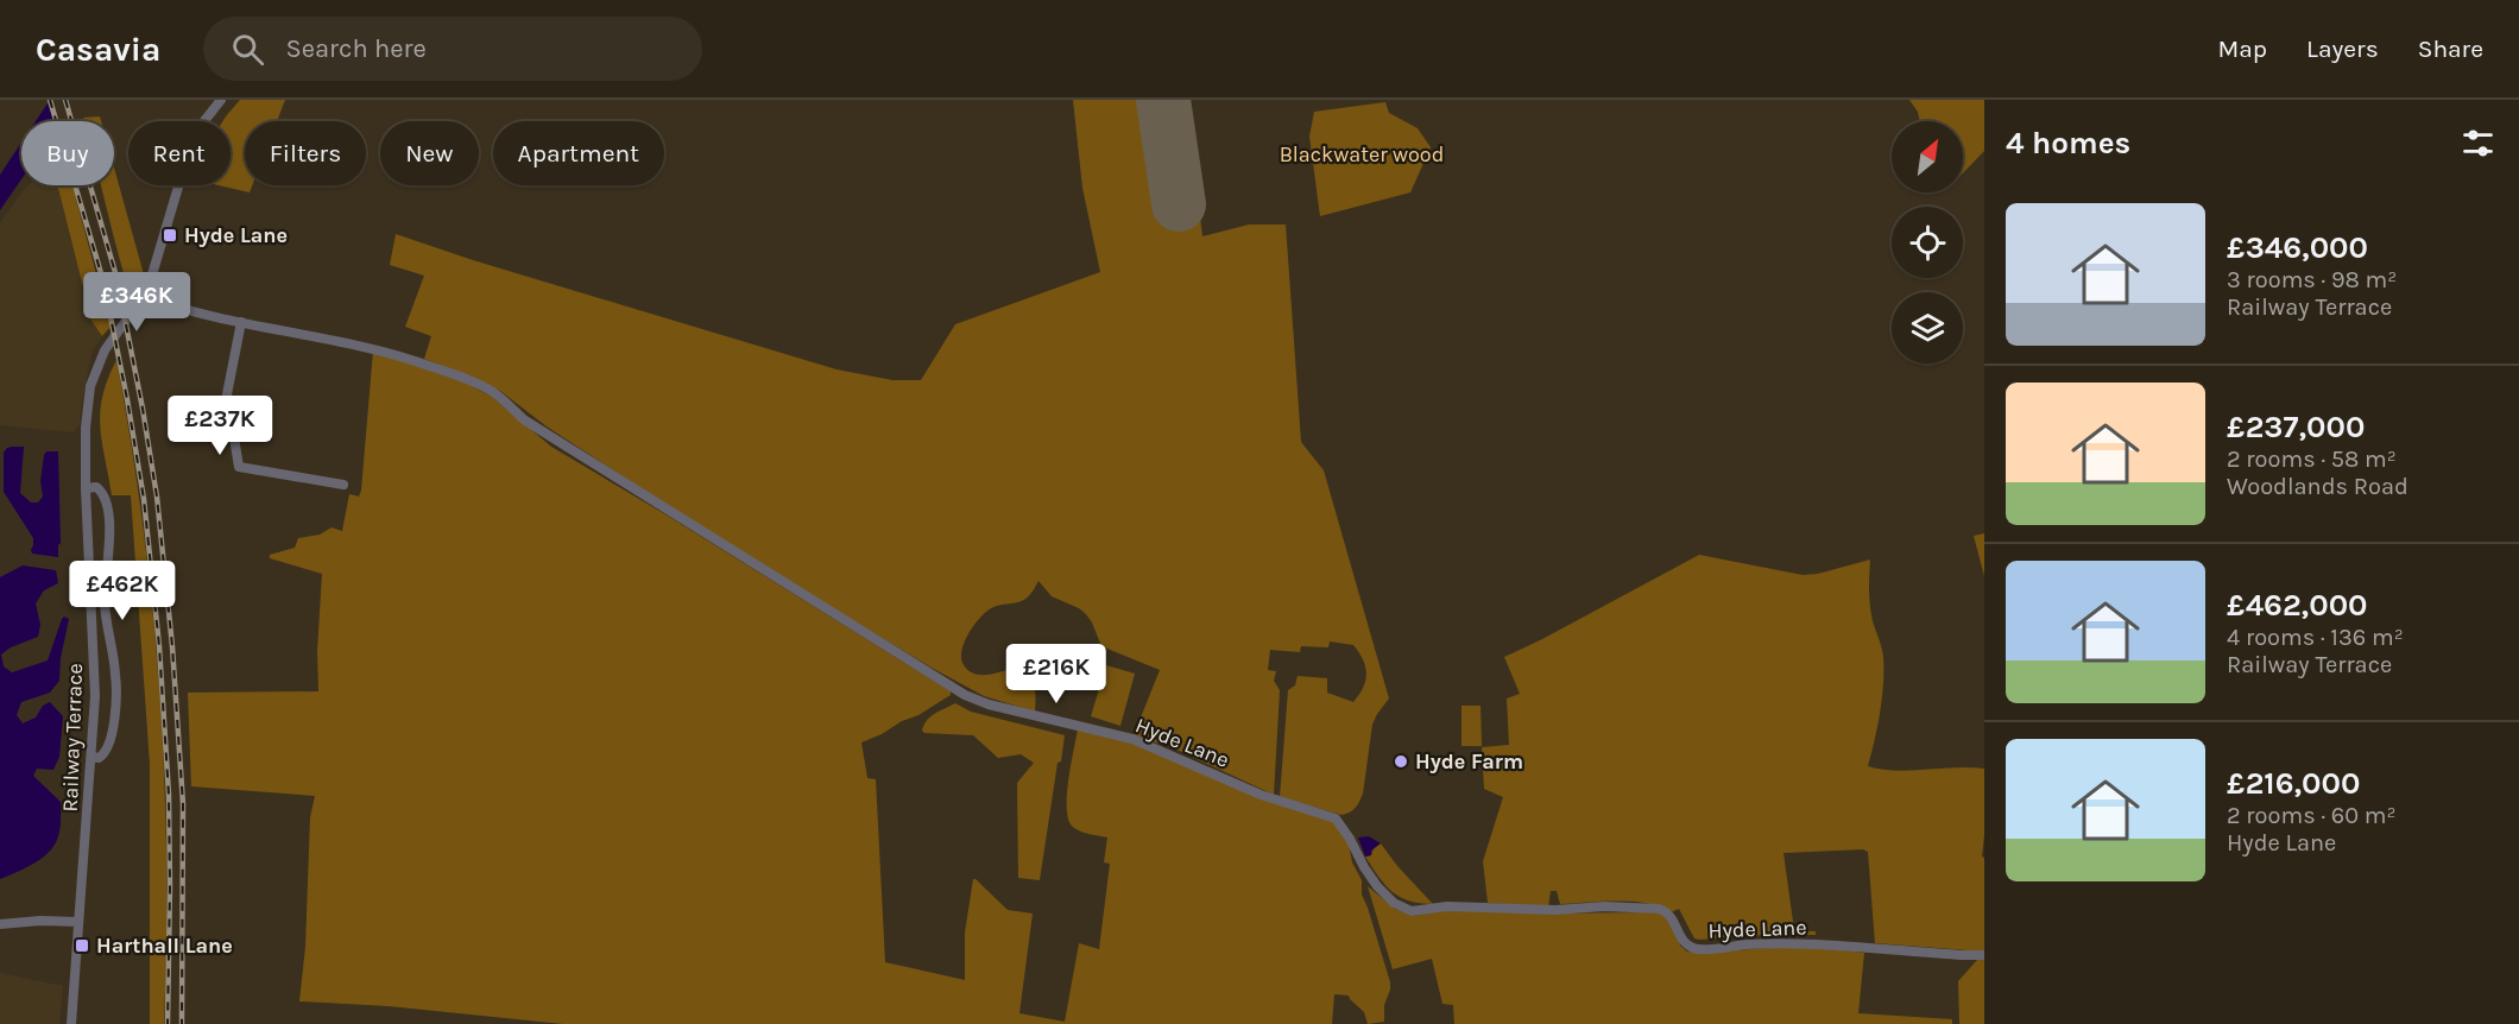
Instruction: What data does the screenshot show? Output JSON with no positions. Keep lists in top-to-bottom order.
{
  "streets": {
    "street": ["Railway Terrace", "Hyde Lane"]
  },
  "crossings": [
    ["Railway Terrace", "Hyde Lane"]
  ],
  "parks": ["Blackwater wood"],
  "places": {
    "transit": ["Hyde Lane", "Harthall Lane"],
    "other": ["Hyde Farm"]
  },
  "north": "top right",
  "page": {
    "header": "Casavia",
    "search": "Search here",
    "nav": ["Map", "Layers", "Share"],
    "heading": "4 homes",
    "chip": [
      "Buy",
      "Rent",
      "Filters",
      "New",
      "Apartment"
    ],
    "list": [
      {
        "name": "£346,000",
        "note": "3 rooms · 98 m² · Railway Terrace"
      },
      {
        "name": "£237,000",
        "note": "2 rooms · 58 m² · Woodlands Road"
      },
      {
        "name": "£462,000",
        "note": "4 rooms · 136 m² · Railway Terrace"
      },
      {
        "name": "£216,000",
        "note": "2 rooms · 60 m² · Hyde Lane"
      }
    ],
    "price": [
      "£346K",
      "£237K",
      "£462K",
      "£216K"
    ]
  }
}
